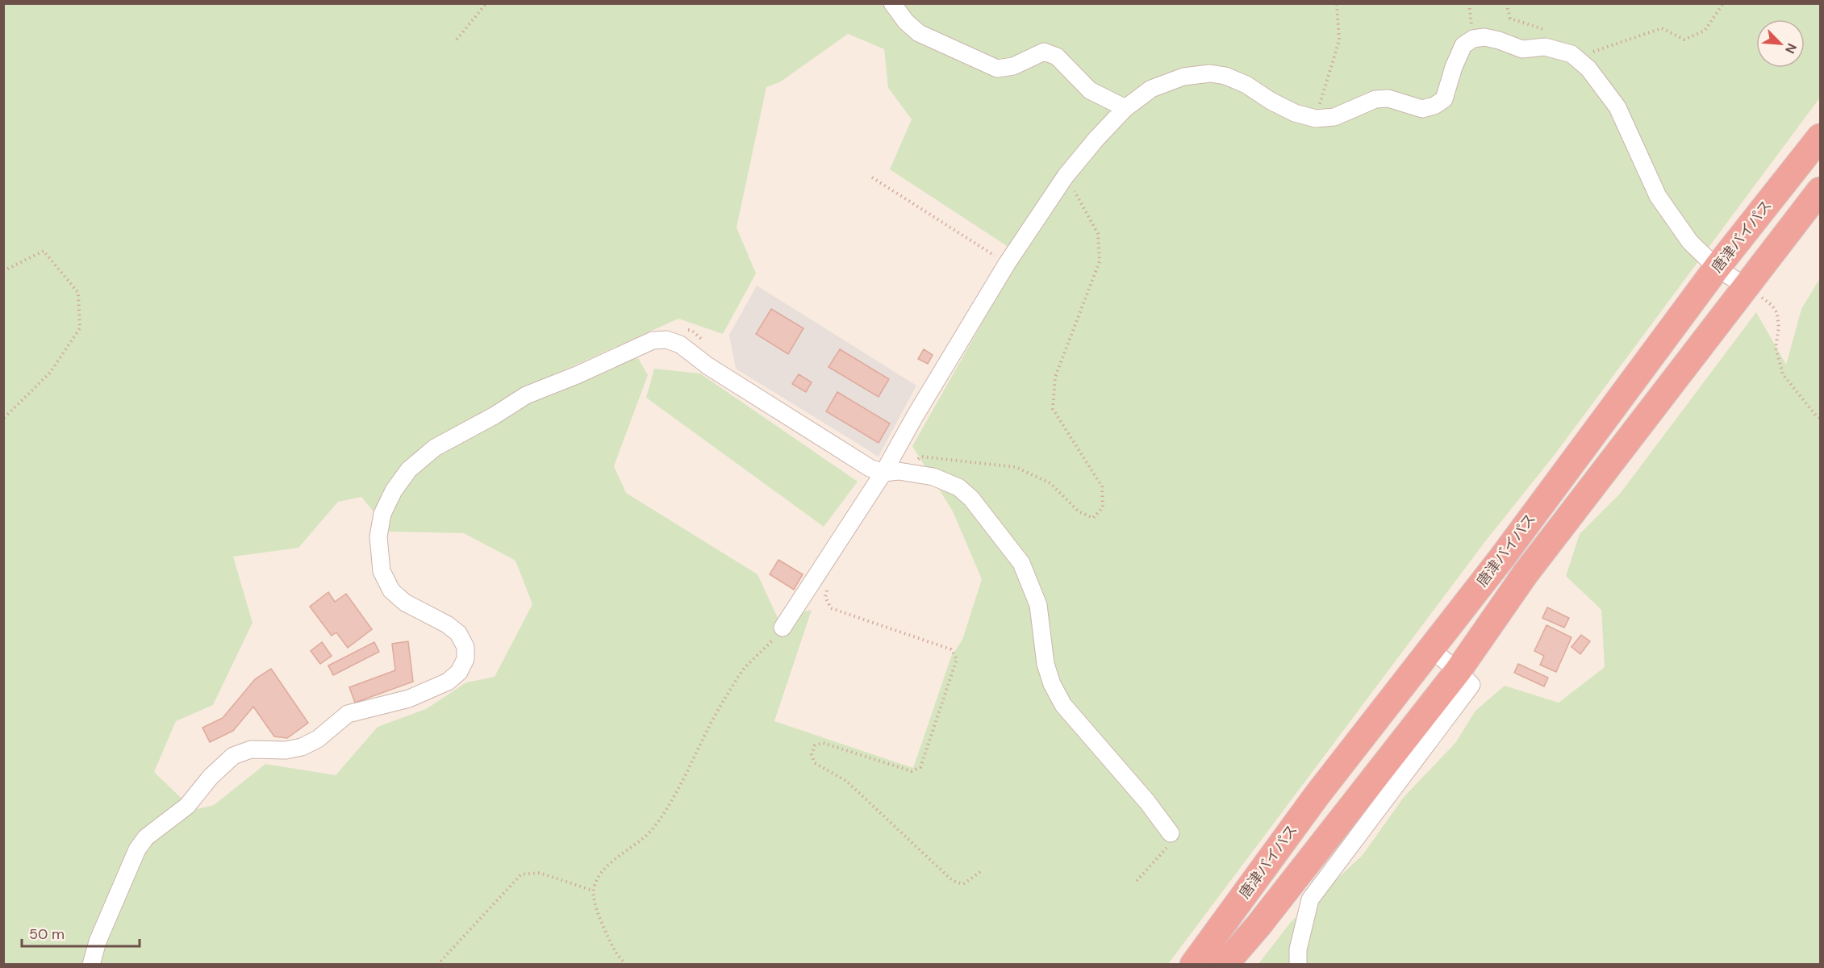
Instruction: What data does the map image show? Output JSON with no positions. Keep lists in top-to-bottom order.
{
  "streets": {
    "highway": ["唐津バイパス"]
  },
  "scale_bar": "50 m",
  "north": "bottom right"
}
